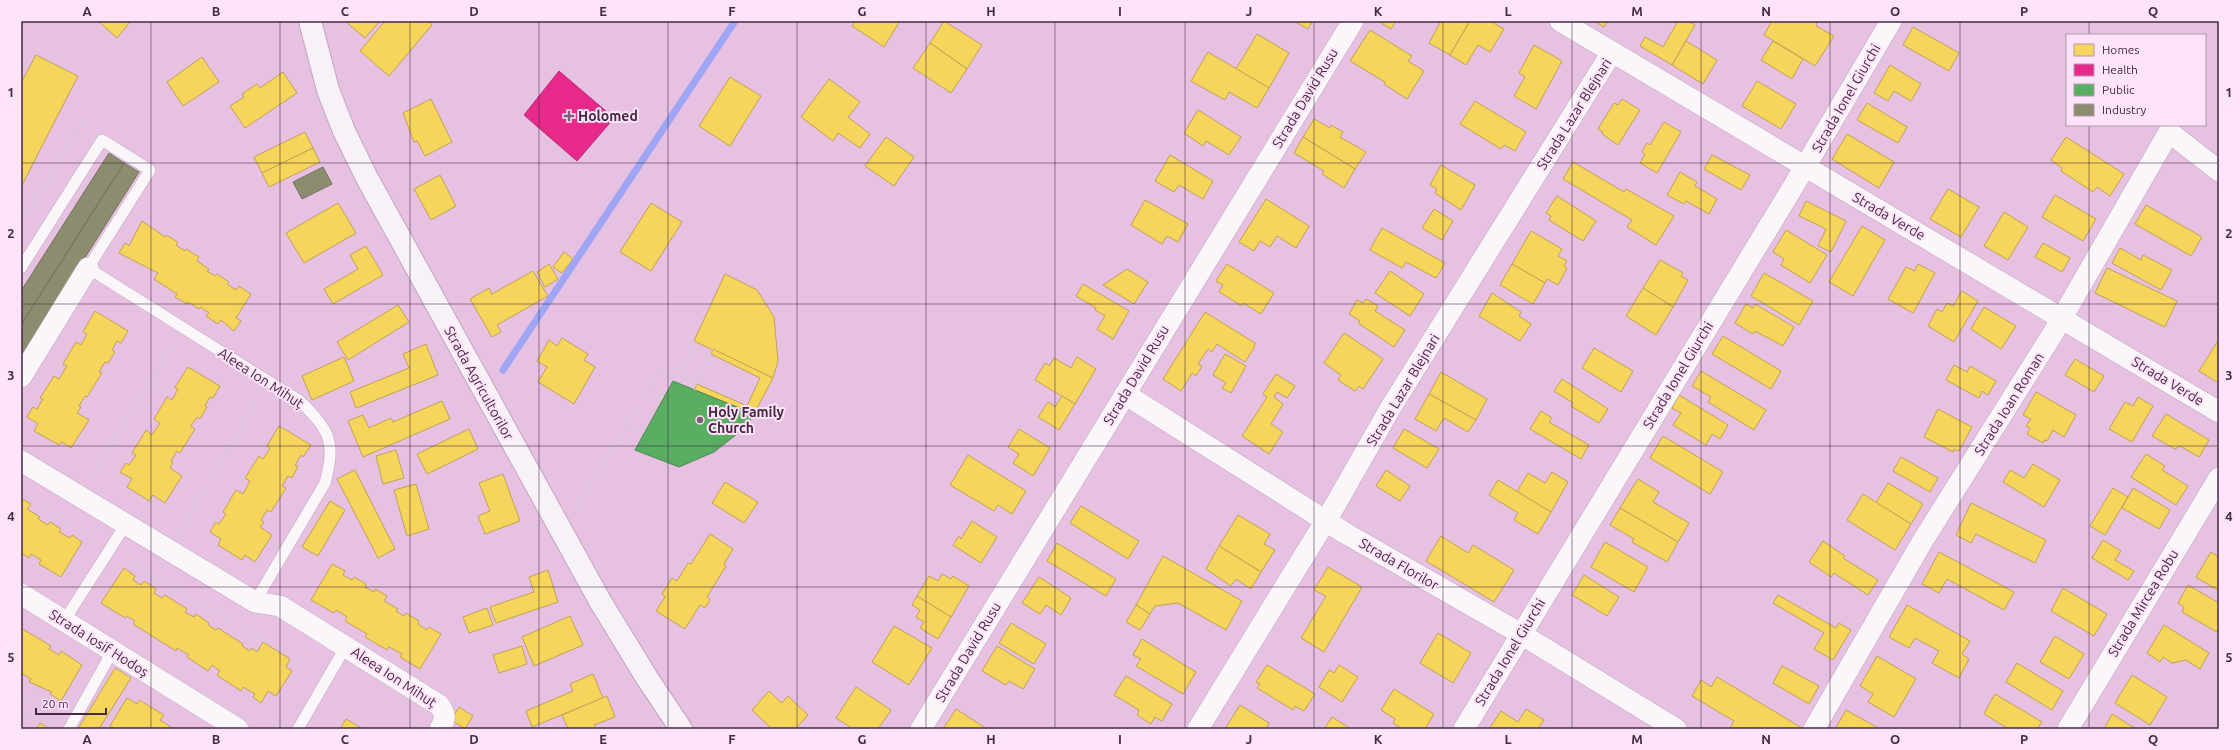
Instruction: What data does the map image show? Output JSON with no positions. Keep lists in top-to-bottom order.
{
  "streets": {
    "street": [
      "Strada David Rusu",
      "Strada Ionel Giurchi",
      "Strada Lazar Blejnari",
      "Strada Verde",
      "Aleea Ion Mihuț",
      "Strada Agricultorilor",
      "Strada Ioan Roman",
      "Strada Florilor",
      "Strada Mircea Robu",
      "Strada Iosif Hodoș"
    ]
  },
  "crossings": [
    ["Strada David Rusu", "Strada Florilor"],
    ["Strada Ionel Giurchi", "Strada Verde"],
    ["Strada Ionel Giurchi", "Strada Florilor"],
    ["Strada Lazar Blejnari", "Strada Verde"],
    ["Strada Lazar Blejnari", "Strada Florilor"],
    ["Strada Verde", "Strada Ioan Roman"]
  ],
  "places": {
    "health": ["Holomed"],
    "other": ["Holy Family Church"]
  },
  "legend": [
    "Homes",
    "Health",
    "Public",
    "Industry"
  ],
  "scale_bar": "20 m",
  "grid": {
    "columns": [
      "A",
      "B",
      "C",
      "D",
      "E",
      "F",
      "G",
      "H",
      "I",
      "J",
      "K",
      "L",
      "M",
      "N",
      "O",
      "P",
      "Q"
    ],
    "rows": [
      "1",
      "2",
      "3",
      "4",
      "5"
    ]
  }
}
